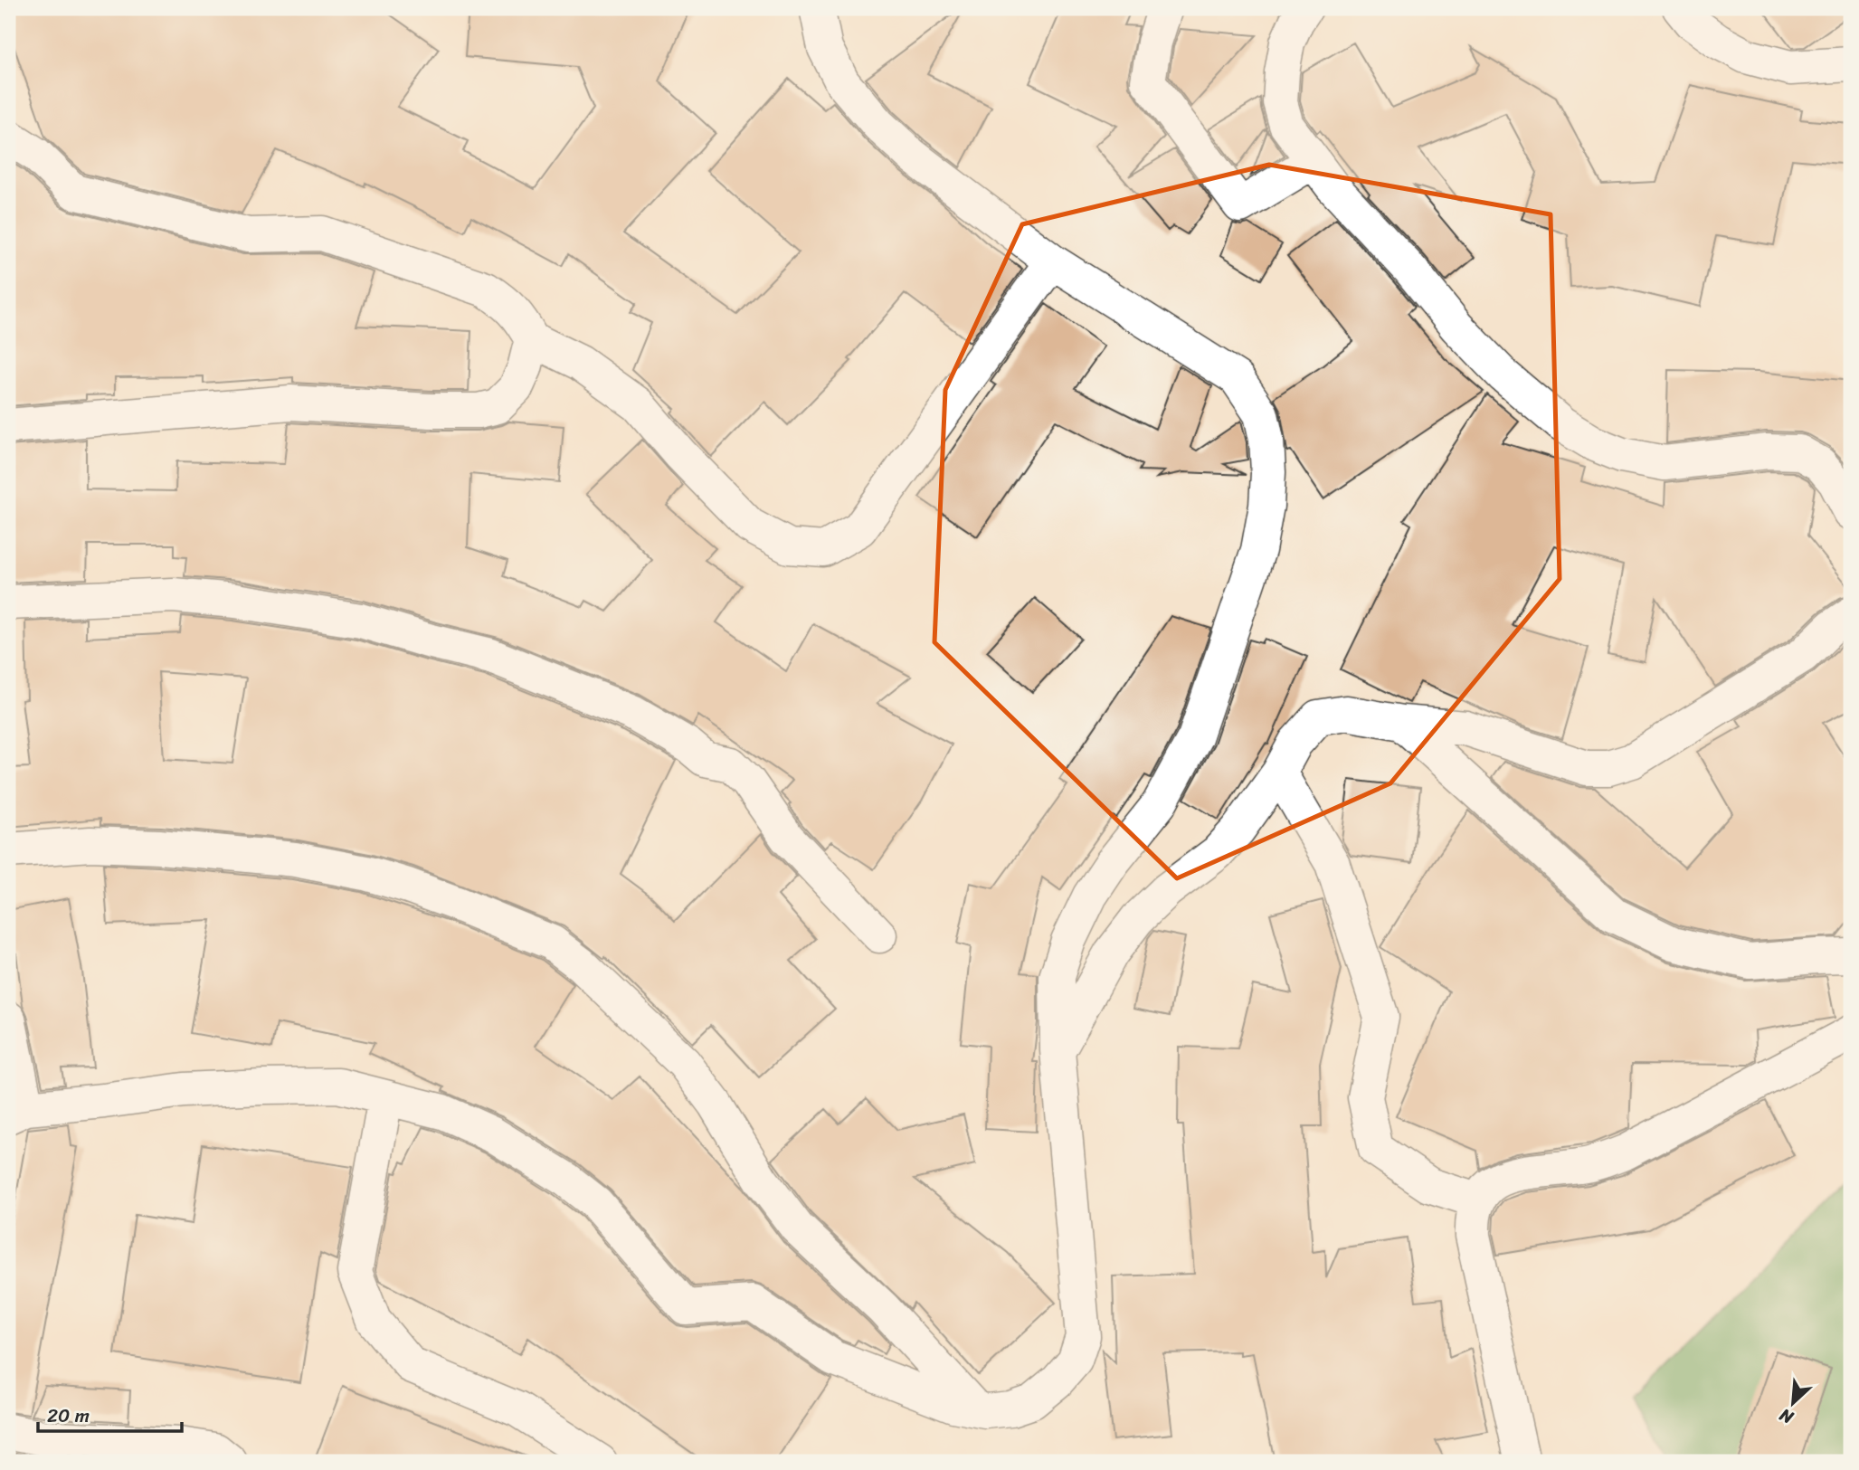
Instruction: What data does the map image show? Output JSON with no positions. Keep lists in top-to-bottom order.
{
  "scale_bar": "20 m",
  "north": "bottom left"
}
